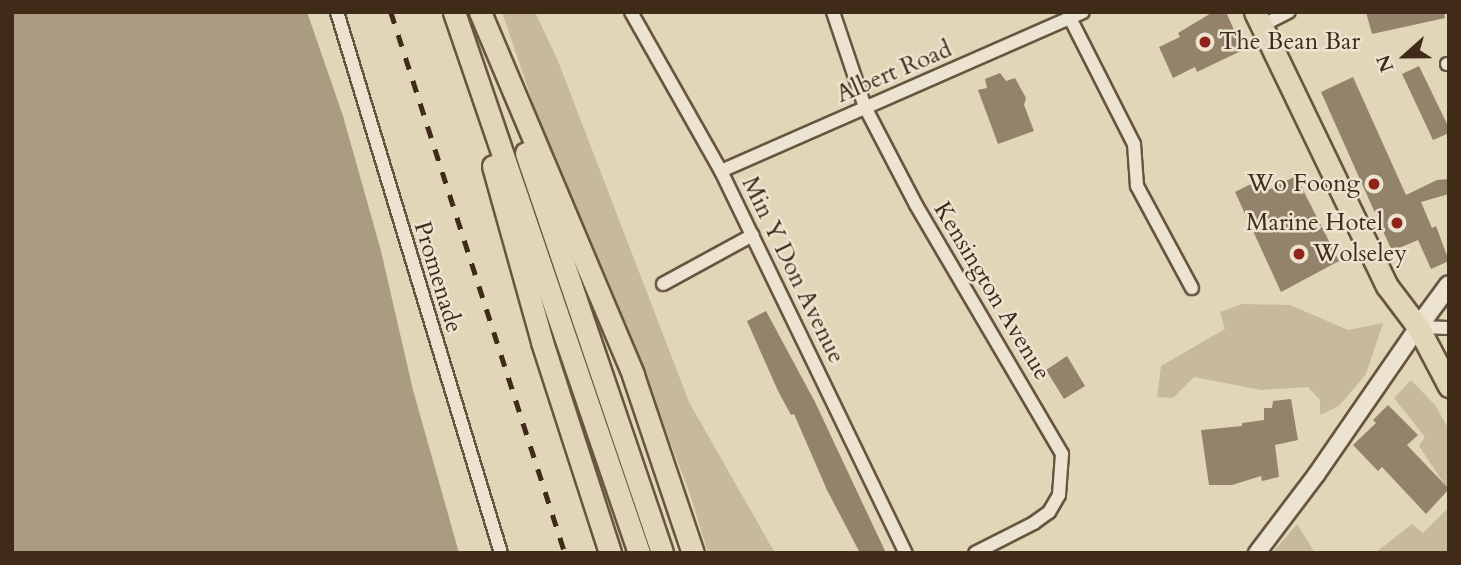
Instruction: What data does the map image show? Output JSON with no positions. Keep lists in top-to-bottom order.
{
  "streets": {
    "street": [
      "Albert Road",
      "Min Y Don Avenue",
      "Promenade",
      "Kensington Avenue"
    ]
  },
  "crossings": [
    ["Albert Road", "Min Y Don Avenue"],
    ["Albert Road", "Kensington Avenue"]
  ],
  "places": [
    "The Bean Bar",
    "Wo Foong",
    "Marine Hotel",
    "Wolseley"
  ],
  "north": "left"
}
